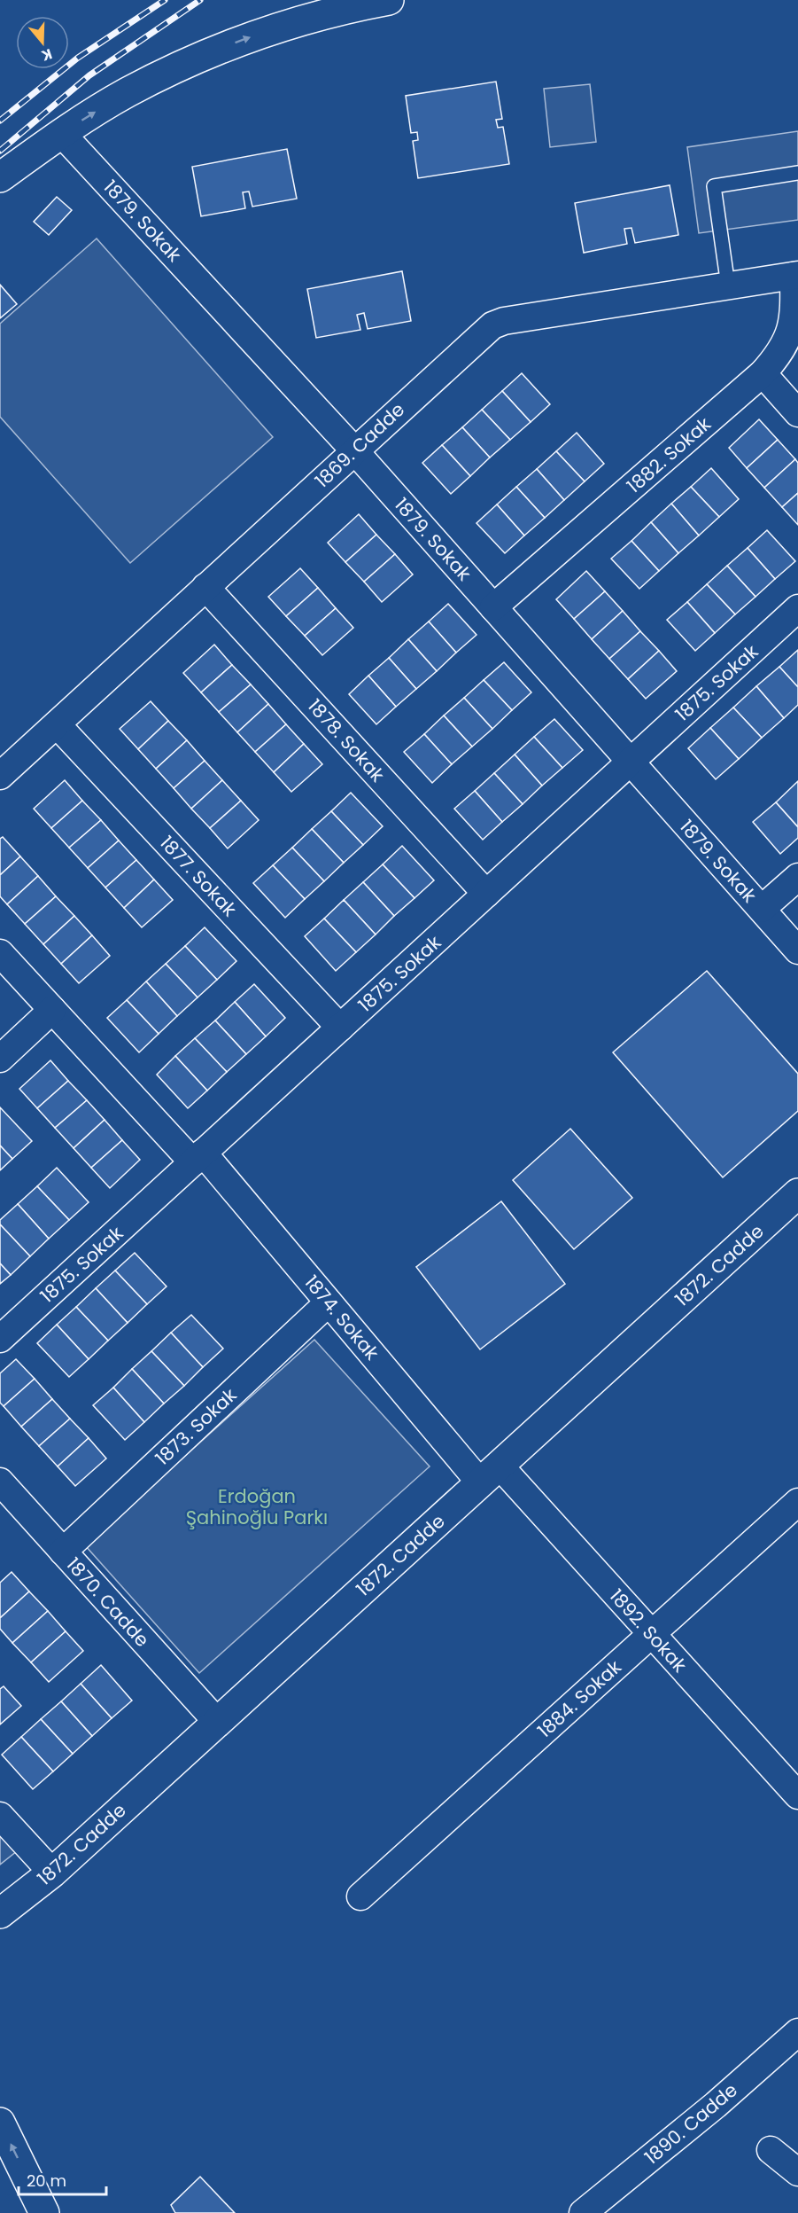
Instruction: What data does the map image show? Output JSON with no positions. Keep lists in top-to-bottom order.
{
  "streets": {
    "street": [
      "1879. Sokak",
      "1869. Cadde",
      "1882. Sokak",
      "1875. Sokak",
      "1878. Sokak",
      "1877. Sokak",
      "1872. Cadde",
      "1874. Sokak",
      "1873. Sokak",
      "1870. Cadde",
      "1892. Sokak",
      "1884. Sokak",
      "1890. Cadde"
    ]
  },
  "crossings": [
    ["1879. Sokak", "1869. Cadde"],
    ["1879. Sokak", "1882. Sokak"],
    ["1879. Sokak", "1875. Sokak"],
    ["1869. Cadde", "1882. Sokak"],
    ["1869. Cadde", "1878. Sokak"],
    ["1869. Cadde", "1877. Sokak"],
    ["1875. Sokak", "1878. Sokak"],
    ["1875. Sokak", "1877. Sokak"],
    ["1875. Sokak", "1874. Sokak"],
    ["1872. Cadde", "1874. Sokak"],
    ["1872. Cadde", "1870. Cadde"],
    ["1872. Cadde", "1892. Sokak"],
    ["1874. Sokak", "1873. Sokak"],
    ["1874. Sokak", "1892. Sokak"],
    ["1873. Sokak", "1870. Cadde"],
    ["1892. Sokak", "1884. Sokak"]
  ],
  "parks": ["Erdoğan Şahinoğlu Parkı"],
  "scale_bar": "20 m",
  "north": "bottom"
}
